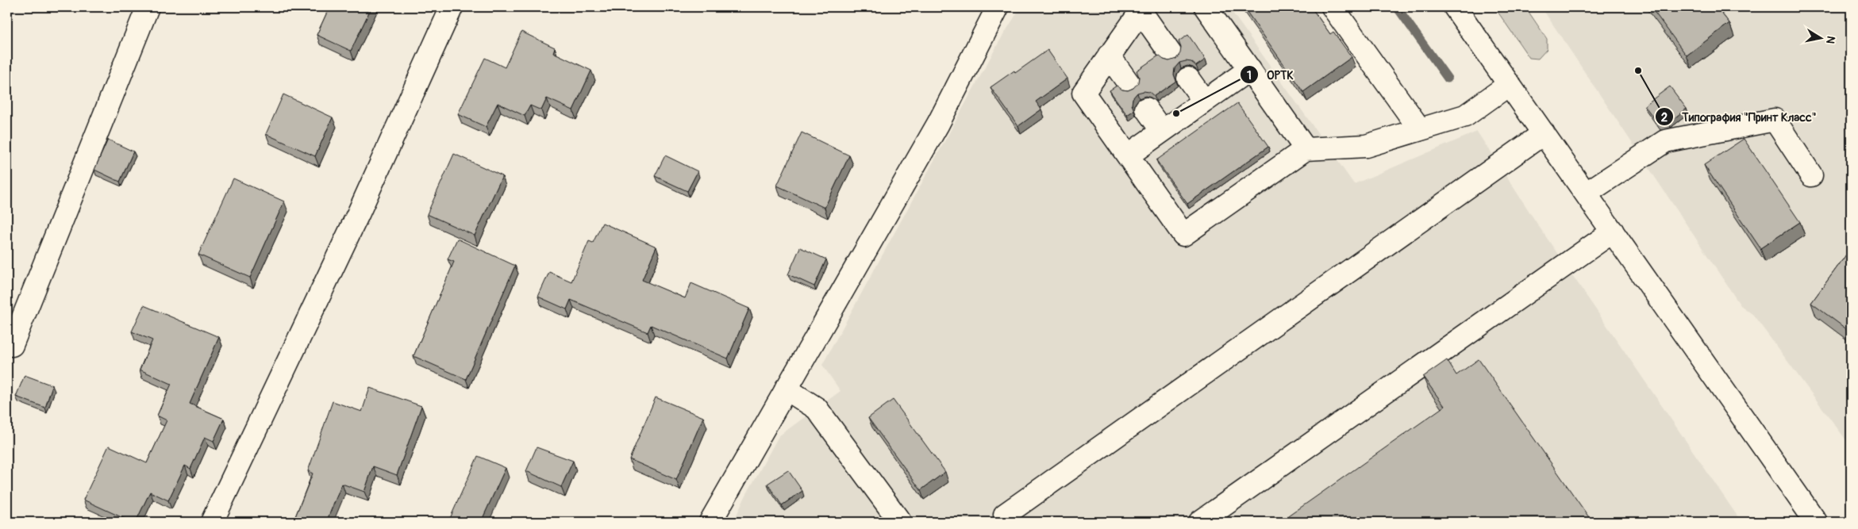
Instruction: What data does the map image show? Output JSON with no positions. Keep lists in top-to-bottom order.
{
  "places": ["Типография \"Принт Класс\"", "ОРТК"],
  "north": "right"
}
